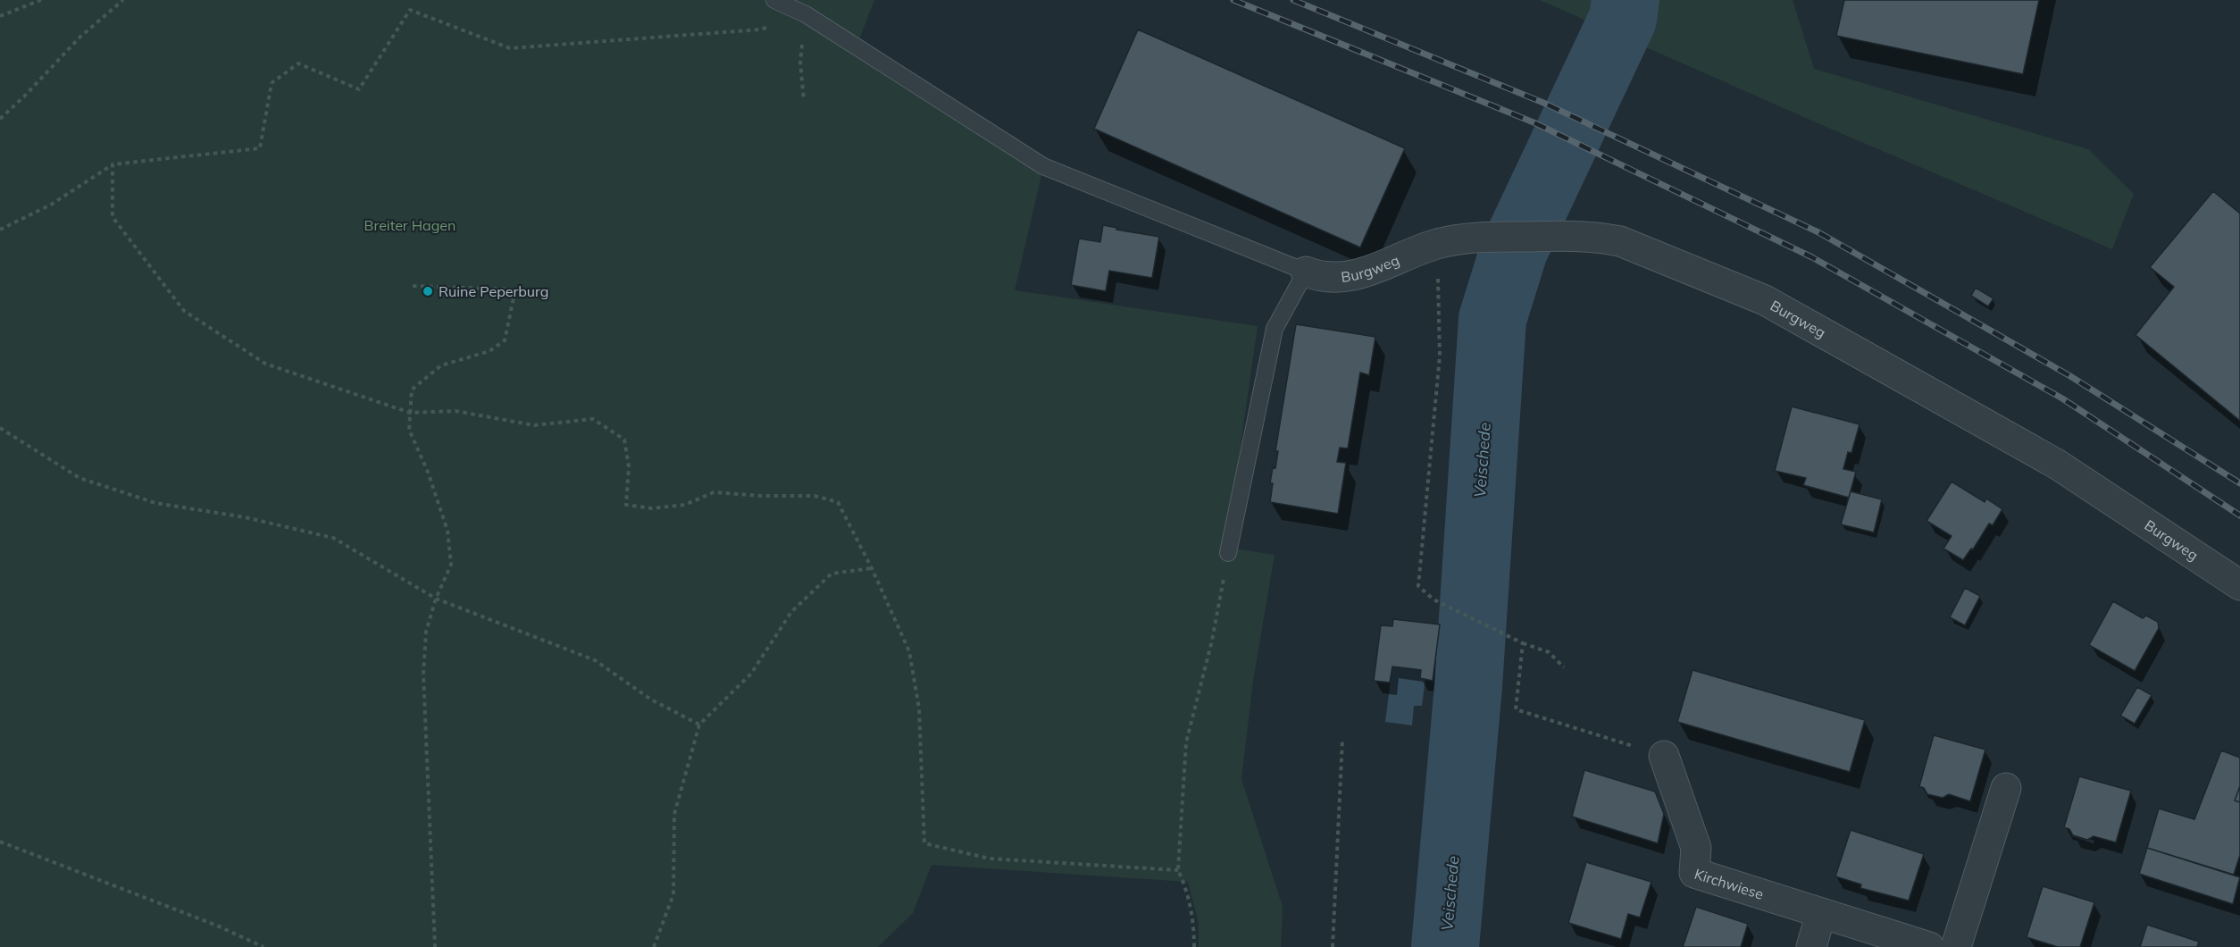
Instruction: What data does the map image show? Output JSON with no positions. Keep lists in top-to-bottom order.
{
  "streets": {
    "street": ["Burgweg", "Kirchwiese"]
  },
  "water": ["Veischede"],
  "parks": ["Breiter Hagen"],
  "places": ["Ruine Peperburg"]
}
